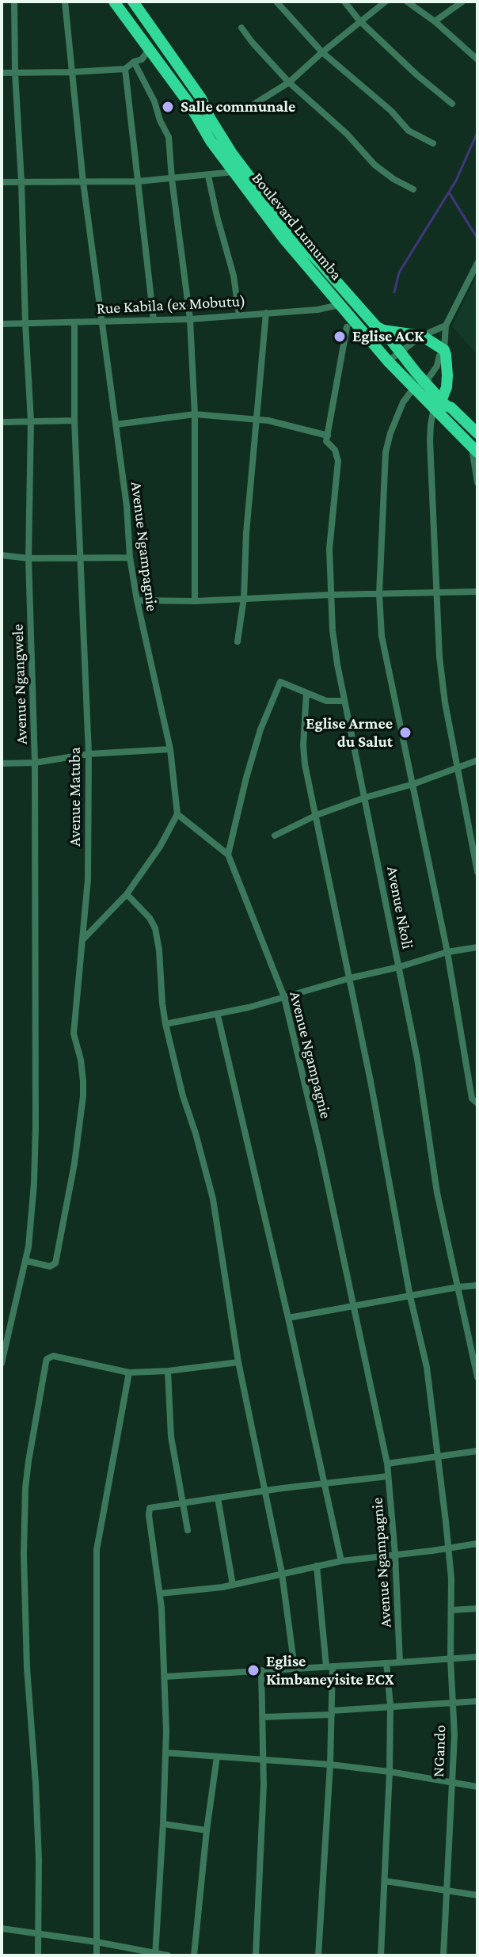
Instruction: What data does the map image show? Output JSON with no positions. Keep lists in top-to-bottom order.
{
  "streets": {
    "highway": ["Boulevard Lumumba"],
    "street": [
      "Rue Kabila (ex Mobutu)",
      "Avenue Ngampagnie",
      "Avenue Ngangwele",
      "Avenue Matuba",
      "Avenue Nkoli",
      "NGando"
    ]
  },
  "crossings": [
    ["Boulevard Lumumba", "Rue Kabila (ex Mobutu)"],
    ["Rue Kabila (ex Mobutu)", "Avenue Ngampagnie"],
    ["Rue Kabila (ex Mobutu)", "Avenue Ngangwele"],
    ["Rue Kabila (ex Mobutu)", "Avenue Matuba"],
    ["Avenue Ngangwele", "Avenue Matuba"]
  ],
  "places": [
    "Salle communale",
    "Eglise ACK",
    "Eglise Armee du Salut",
    "Eglise Kimbaneyisite ECX"
  ]
}
